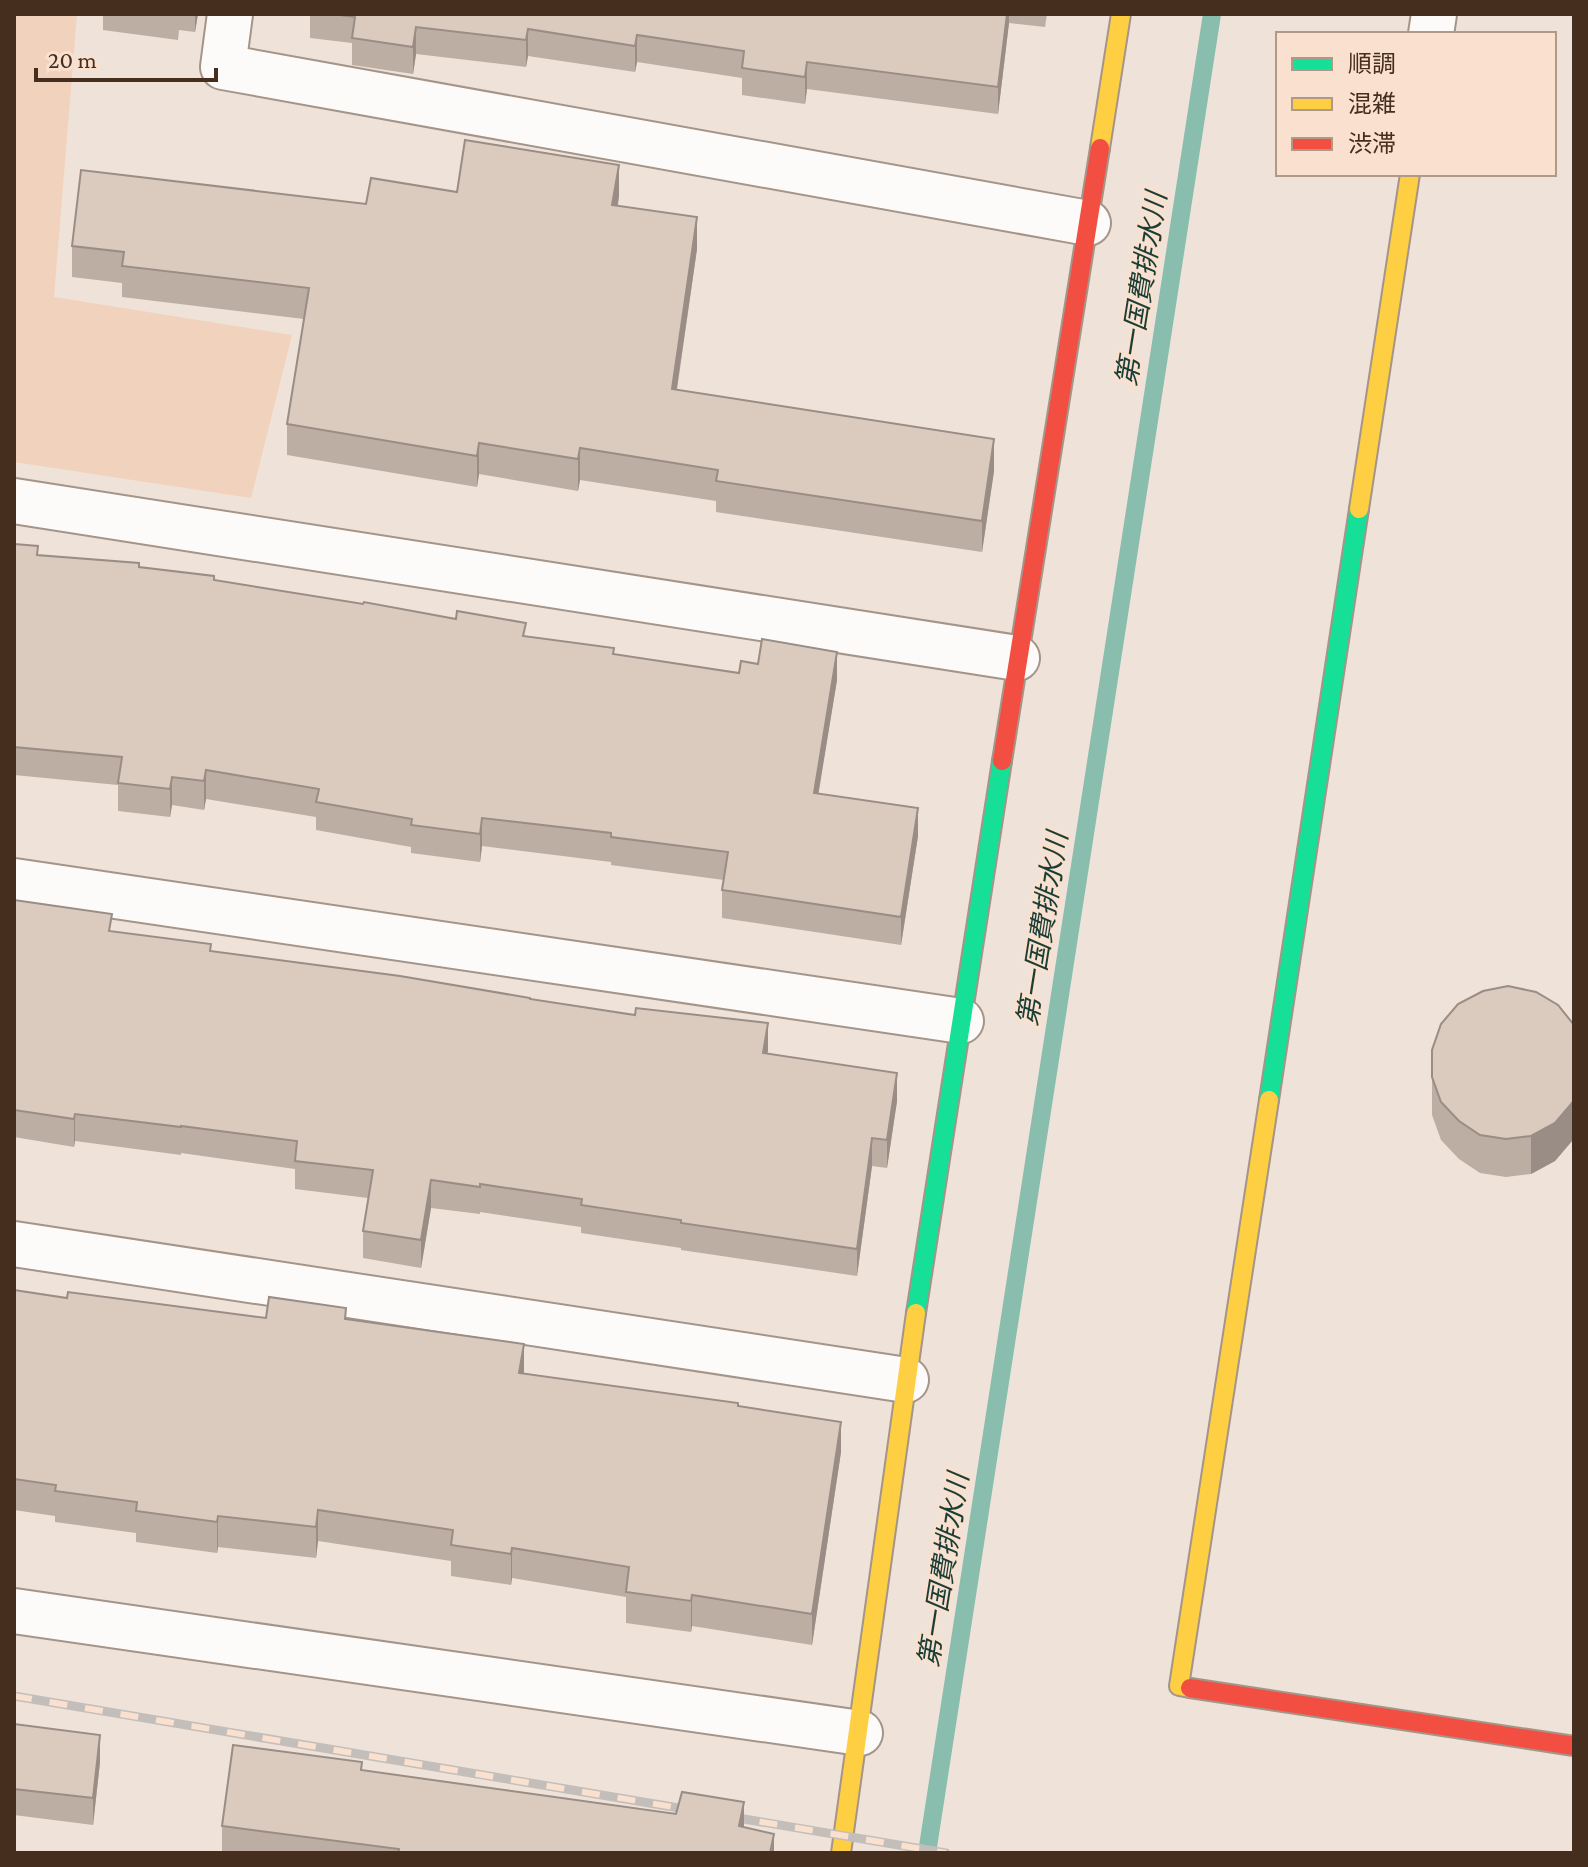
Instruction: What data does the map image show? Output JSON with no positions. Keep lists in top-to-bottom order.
{
  "water": ["第一国費排水川"],
  "legend": ["順調", "混雑", "渋滞"],
  "scale_bar": "20 m"
}
